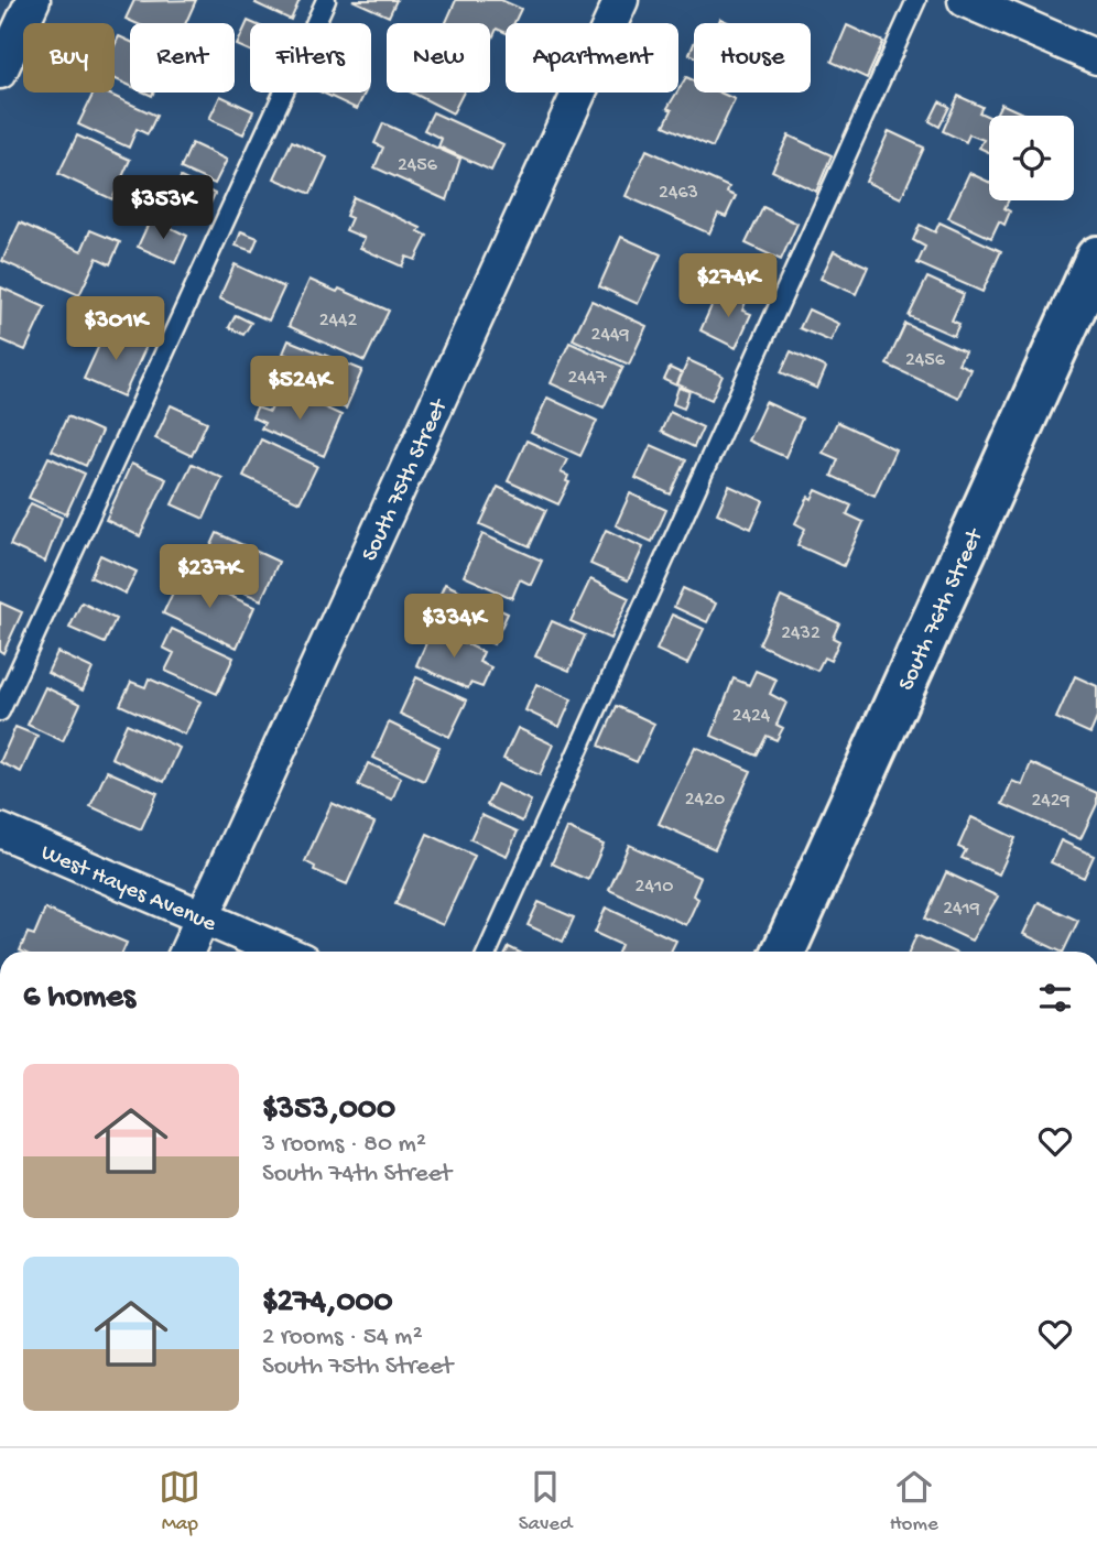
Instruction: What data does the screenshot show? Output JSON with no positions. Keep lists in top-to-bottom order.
{
  "streets": {
    "main road": ["South 76th Street"],
    "street": ["South 75th Street", "West Hayes Avenue"]
  },
  "crossings": [
    ["South 75th Street", "West Hayes Avenue"]
  ],
  "house_numbers": [
    "2456",
    "2463",
    "2442",
    "2449",
    "2456",
    "2447",
    "2432",
    "2424",
    "2420",
    "2429",
    "2410",
    "2419"
  ],
  "page": {
    "chip": [
      "Buy",
      "Rent",
      "Filters",
      "New",
      "Apartment",
      "House"
    ],
    "price": [
      "$353K",
      "$274K",
      "$301K",
      "$524K",
      "$237K",
      "$334K"
    ],
    "heading": "6 homes",
    "list": [
      {
        "name": "$353,000",
        "note": "3 rooms · 80 m² · South 74th Street"
      },
      {
        "name": "$274,000",
        "note": "2 rooms · 54 m² · South 75th Street"
      }
    ],
    "tabs": ["Map", "Saved", "Home"]
  }
}
